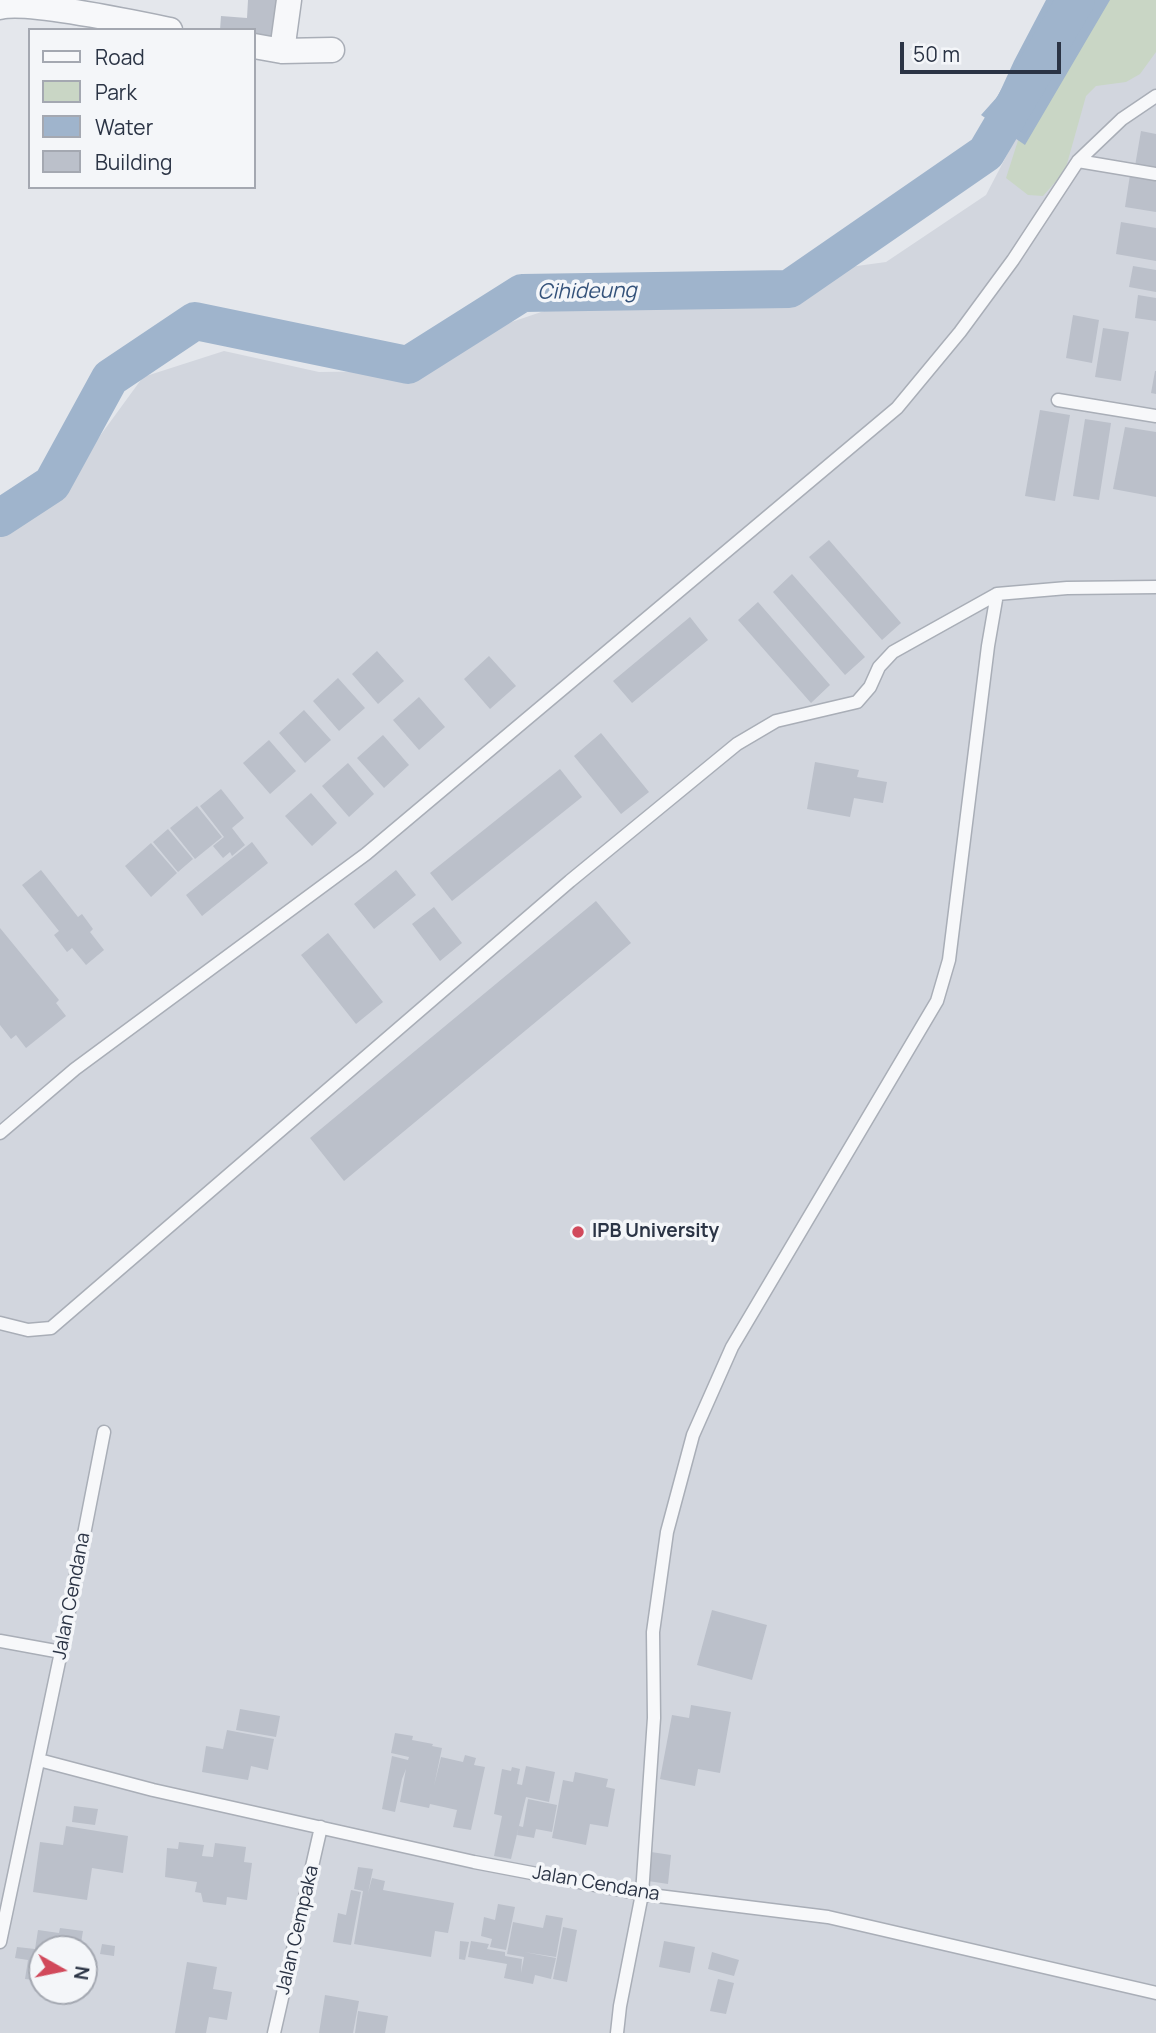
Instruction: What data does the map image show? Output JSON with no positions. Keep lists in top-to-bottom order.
{
  "streets": {
    "lane": ["Jalan Cendana", "Jalan Cempaka"]
  },
  "crossings": [
    ["Jalan Cendana", "Jalan Cempaka"]
  ],
  "water": ["Cihideung"],
  "places": ["IPB University"],
  "legend": [
    "Road",
    "Park",
    "Water",
    "Building"
  ],
  "scale_bar": "50 m",
  "north": "right"
}
